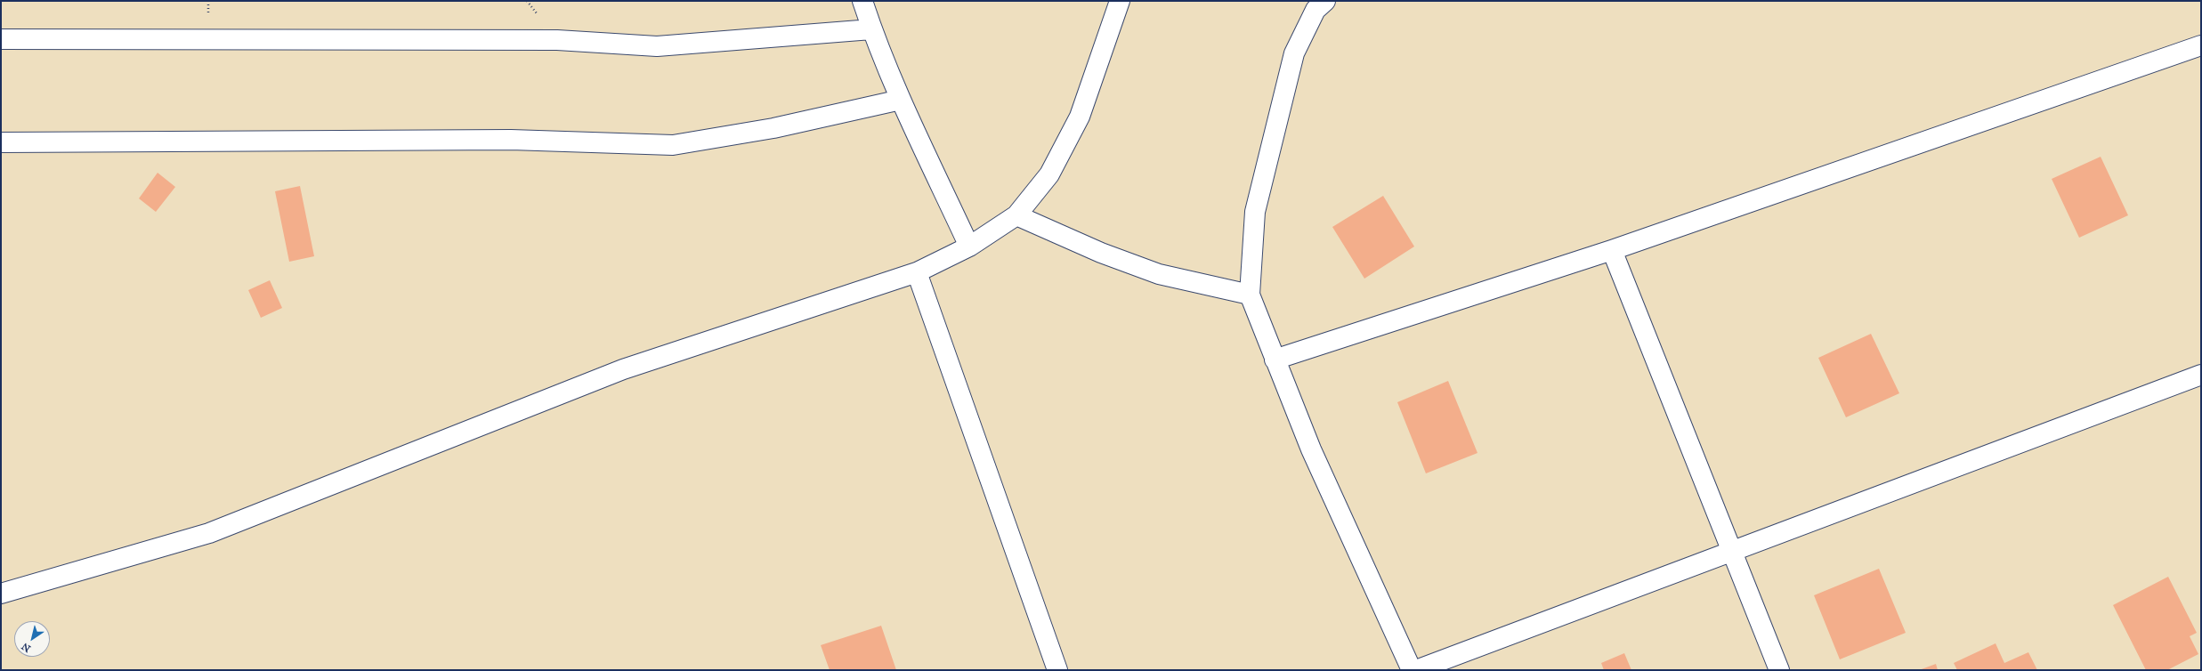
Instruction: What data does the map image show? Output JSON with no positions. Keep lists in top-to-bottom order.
{
  "north": "bottom left"
}
